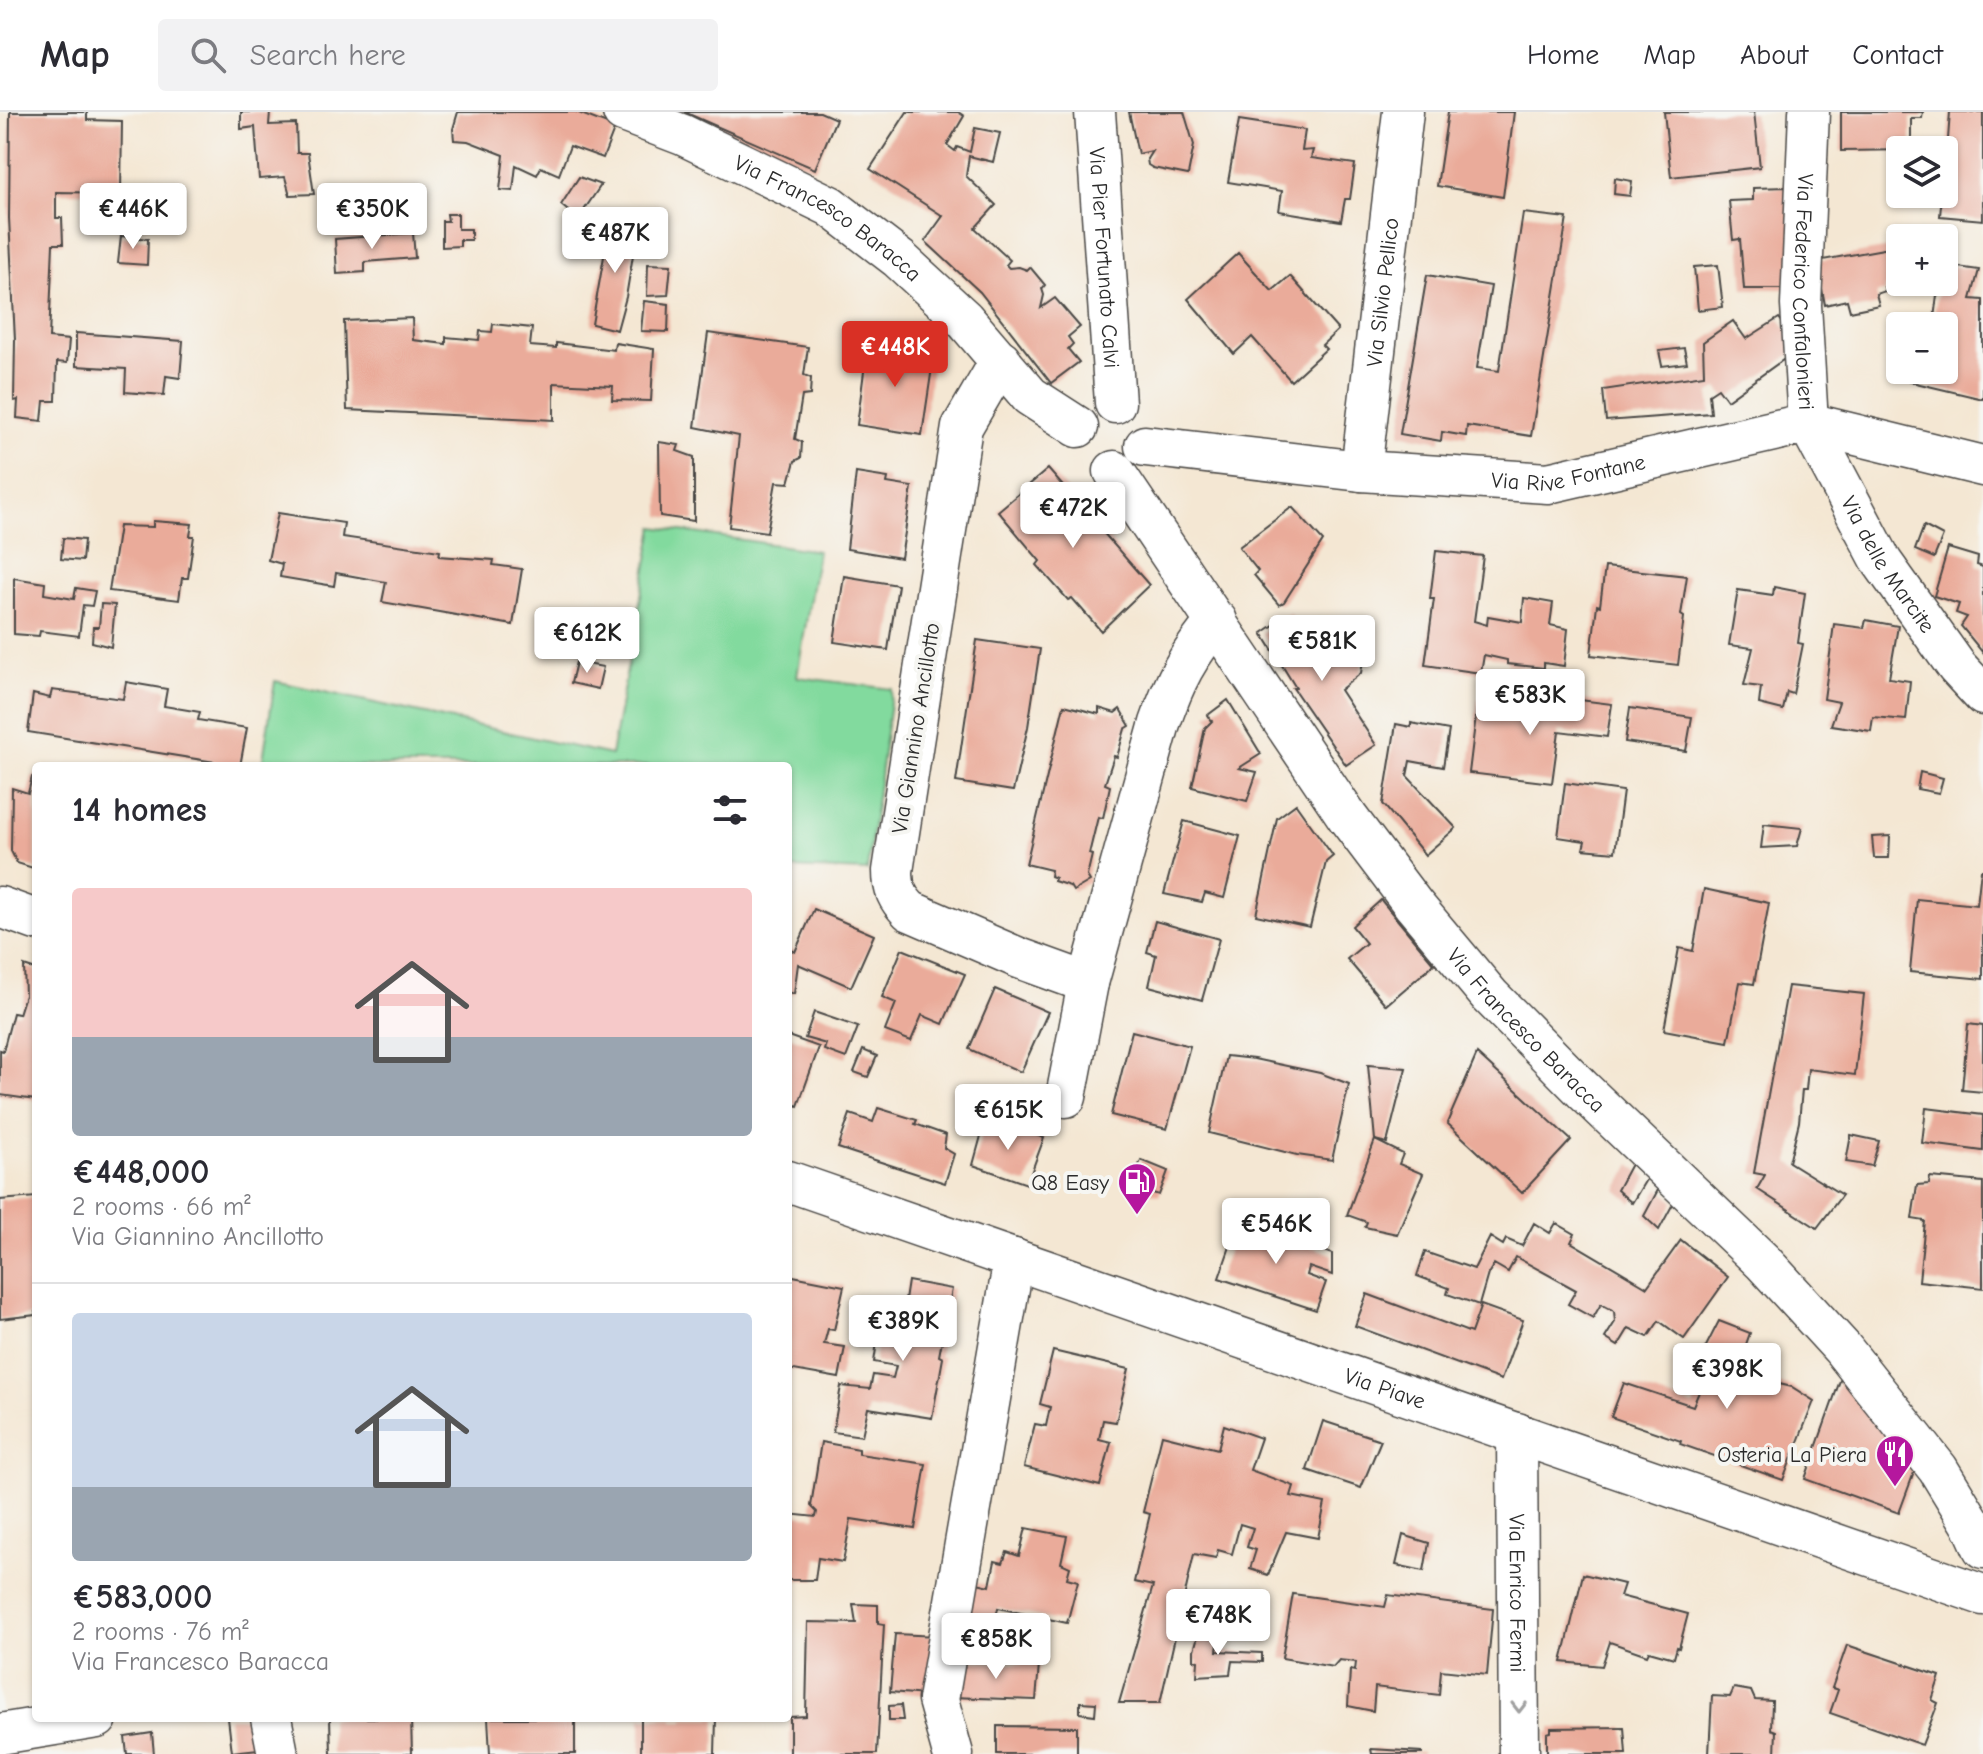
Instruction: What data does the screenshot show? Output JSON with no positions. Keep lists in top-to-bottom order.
{
  "streets": {
    "street": [
      "Via Francesco Baracca",
      "Via Pier Fortunato Calvi",
      "Via Silvio Pellico",
      "Via Federico Confalonieri",
      "Via Rive Fontane",
      "Via delle Marcite",
      "Via Giannino Ancillotto",
      "Via Piave",
      "Via Enrico Fermi"
    ]
  },
  "crossings": [
    ["Via Francesco Baracca", "Via Pier Fortunato Calvi"],
    ["Via Francesco Baracca", "Via Rive Fontane"],
    ["Via Francesco Baracca", "Via Giannino Ancillotto"],
    ["Via Pier Fortunato Calvi", "Via Rive Fontane"],
    ["Via Silvio Pellico", "Via Rive Fontane"],
    ["Via Federico Confalonieri", "Via Rive Fontane"],
    ["Via Federico Confalonieri", "Via delle Marcite"],
    ["Via Rive Fontane", "Via delle Marcite"],
    ["Via Piave", "Via Enrico Fermi"]
  ],
  "one_way": ["Via Enrico Fermi"],
  "places": {
    "fuel station": ["Q8 Easy"],
    "restaurant": ["Osteria La Piera"]
  },
  "page": {
    "header": "Map",
    "search": "Search here",
    "nav": [
      "Home",
      "Map",
      "About",
      "Contact"
    ],
    "map_buttons": ["+", "−"],
    "price": [
      "€446K",
      "€350K",
      "€487K",
      "€448K",
      "€472K",
      "€612K",
      "€581K",
      "€583K",
      "€615K",
      "€546K",
      "€389K",
      "€398K",
      "€748K",
      "€858K"
    ],
    "heading": "14 homes",
    "list": [
      {
        "name": "€448,000",
        "note": "2 rooms · 66 m² · Via Giannino Ancillotto"
      },
      {
        "name": "€583,000",
        "note": "2 rooms · 76 m² · Via Francesco Baracca"
      }
    ]
  }
}
